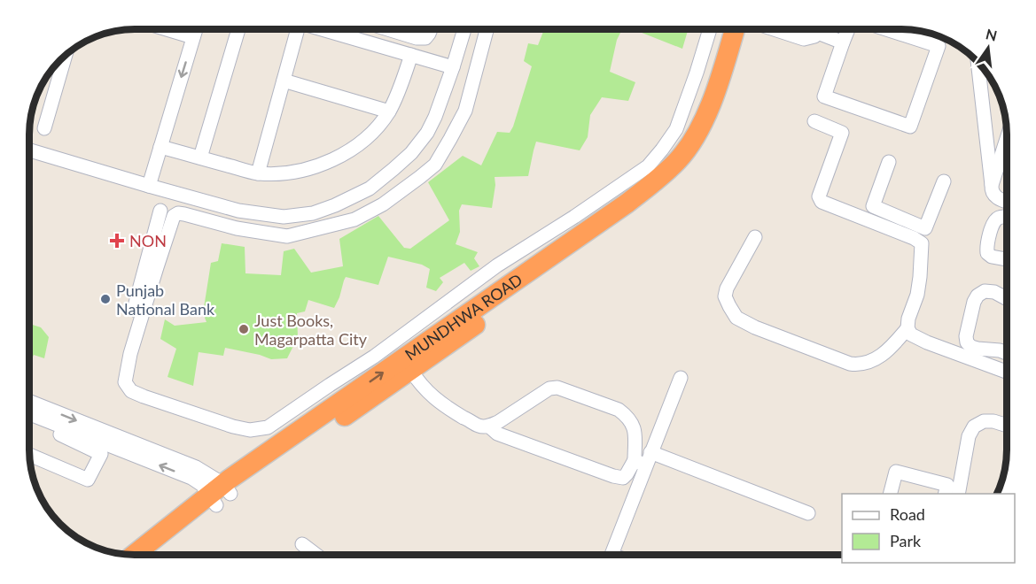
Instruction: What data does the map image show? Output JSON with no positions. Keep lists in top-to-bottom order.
{
  "streets": {
    "highway": ["MUNDHWA ROAD"]
  },
  "places": {
    "health": ["NON"],
    "other": ["Punjab National Bank", "Just Books, Magarpatta City"]
  },
  "legend": ["Road", "Park"],
  "north": "top"
}
